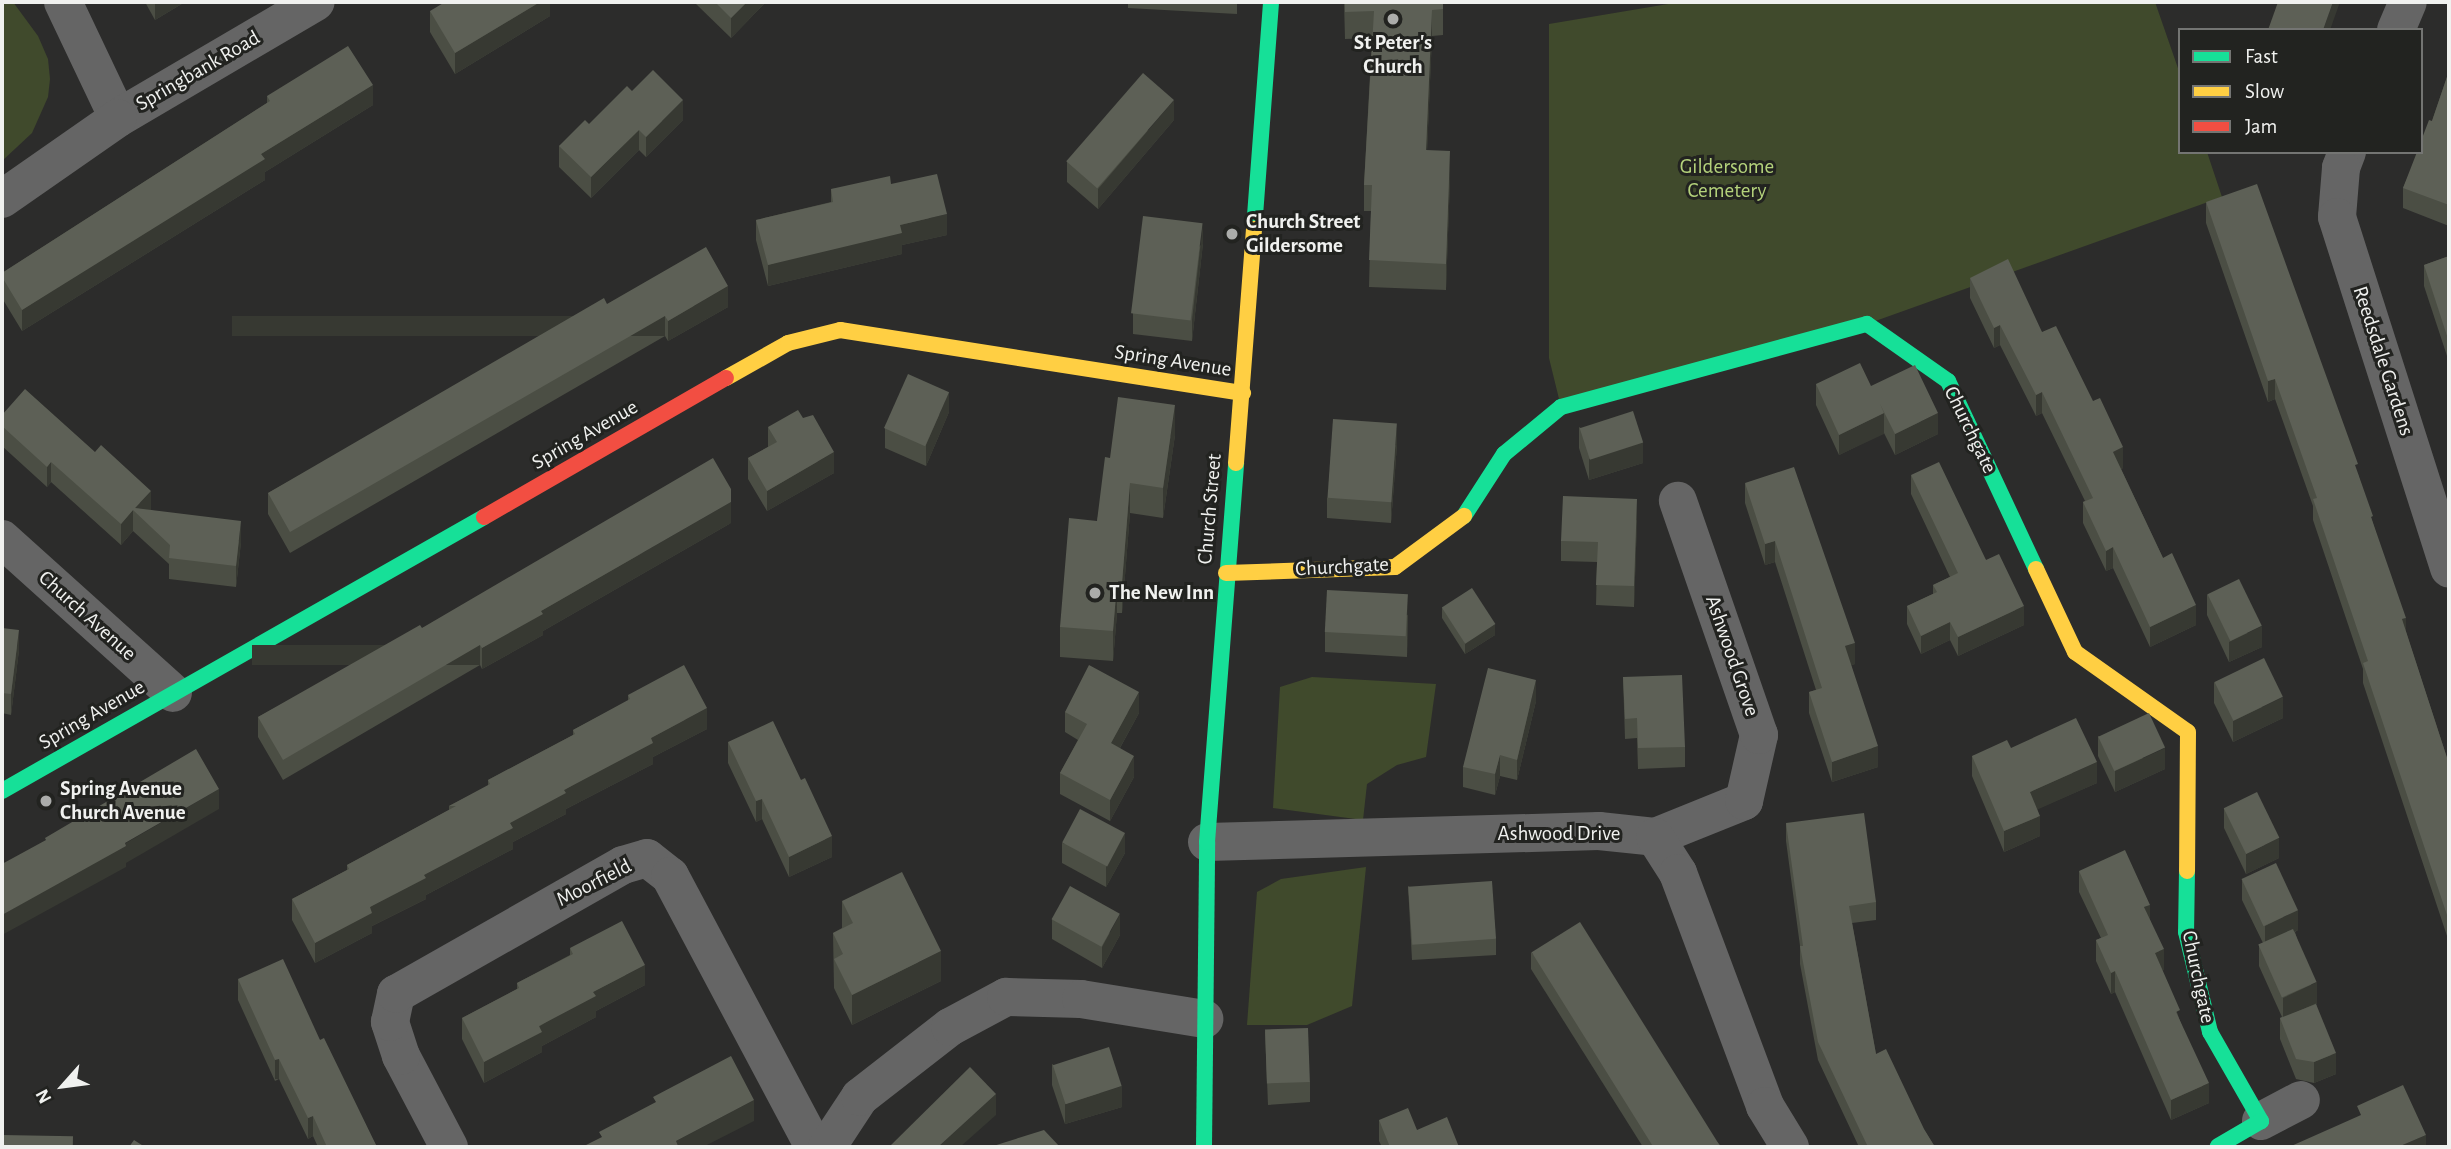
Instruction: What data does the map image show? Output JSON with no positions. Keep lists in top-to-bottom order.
{
  "streets": {
    "street": [
      "Springbank Road",
      "Spring Avenue",
      "Reedsdale Gardens",
      "Churchgate",
      "Church Street",
      "Church Avenue",
      "Ashwood Grove",
      "Ashwood Drive",
      "Moorfield"
    ]
  },
  "crossings": [
    ["Spring Avenue", "Church Street"],
    ["Spring Avenue", "Church Avenue"],
    ["Churchgate", "Church Street"],
    ["Church Street", "Ashwood Drive"],
    ["Ashwood Grove", "Ashwood Drive"]
  ],
  "parks": ["Gildersome Cemetery"],
  "places": [
    "St Peter's Church",
    "Church Street Gildersome",
    "The New Inn",
    "Spring Avenue Church Avenue"
  ],
  "legend": ["Fast", "Slow", "Jam"],
  "north": "bottom left"
}
